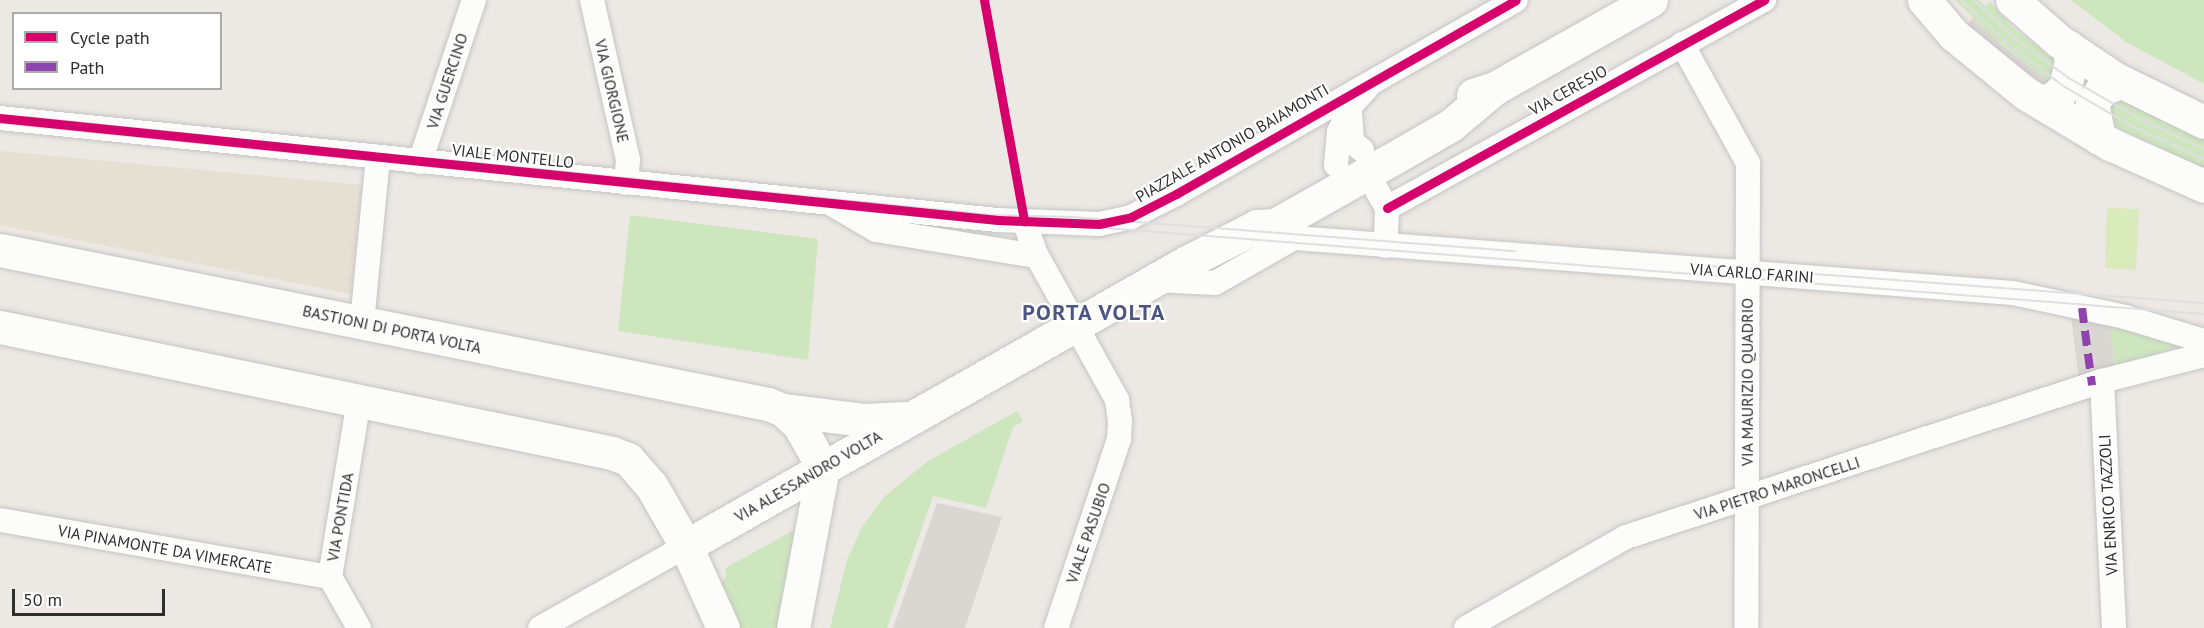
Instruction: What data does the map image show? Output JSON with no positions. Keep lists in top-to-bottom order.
{
  "streets": {
    "main road": ["BASTIONI DI PORTA VOLTA", "VIA ALESSANDRO VOLTA"],
    "street": [
      "VIA GUERCINO",
      "VIA CERESIO",
      "VIA GIORGIONE",
      "PIAZZALE ANTONIO BAIAMONTI",
      "VIALE MONTELLO",
      "VIA CARLO FARINI",
      "VIA MAURIZIO QUADRIO",
      "VIA PIETRO MARONCELLI",
      "VIA ENRICO TAZZOLI",
      "VIA PONTIDA",
      "VIALE PASUBIO",
      "VIA PINAMONTE DA VIMERCATE"
    ]
  },
  "crossings": [
    ["VIA GUERCINO", "VIALE MONTELLO"],
    ["VIA CERESIO", "VIA MAURIZIO QUADRIO"],
    ["VIA GIORGIONE", "VIALE MONTELLO"],
    ["PIAZZALE ANTONIO BAIAMONTI", "VIALE MONTELLO"],
    ["VIA CARLO FARINI", "VIA MAURIZIO QUADRIO"],
    ["BASTIONI DI PORTA VOLTA", "VIA ALESSANDRO VOLTA"],
    ["VIA MAURIZIO QUADRIO", "VIA PIETRO MARONCELLI"],
    ["VIA ALESSANDRO VOLTA", "VIALE PASUBIO"],
    ["VIA PIETRO MARONCELLI", "VIA ENRICO TAZZOLI"],
    ["VIA PONTIDA", "VIA PINAMONTE DA VIMERCATE"]
  ],
  "districts": ["PORTA VOLTA"],
  "legend": ["Cycle path", "Path"],
  "scale_bar": "50 m"
}
